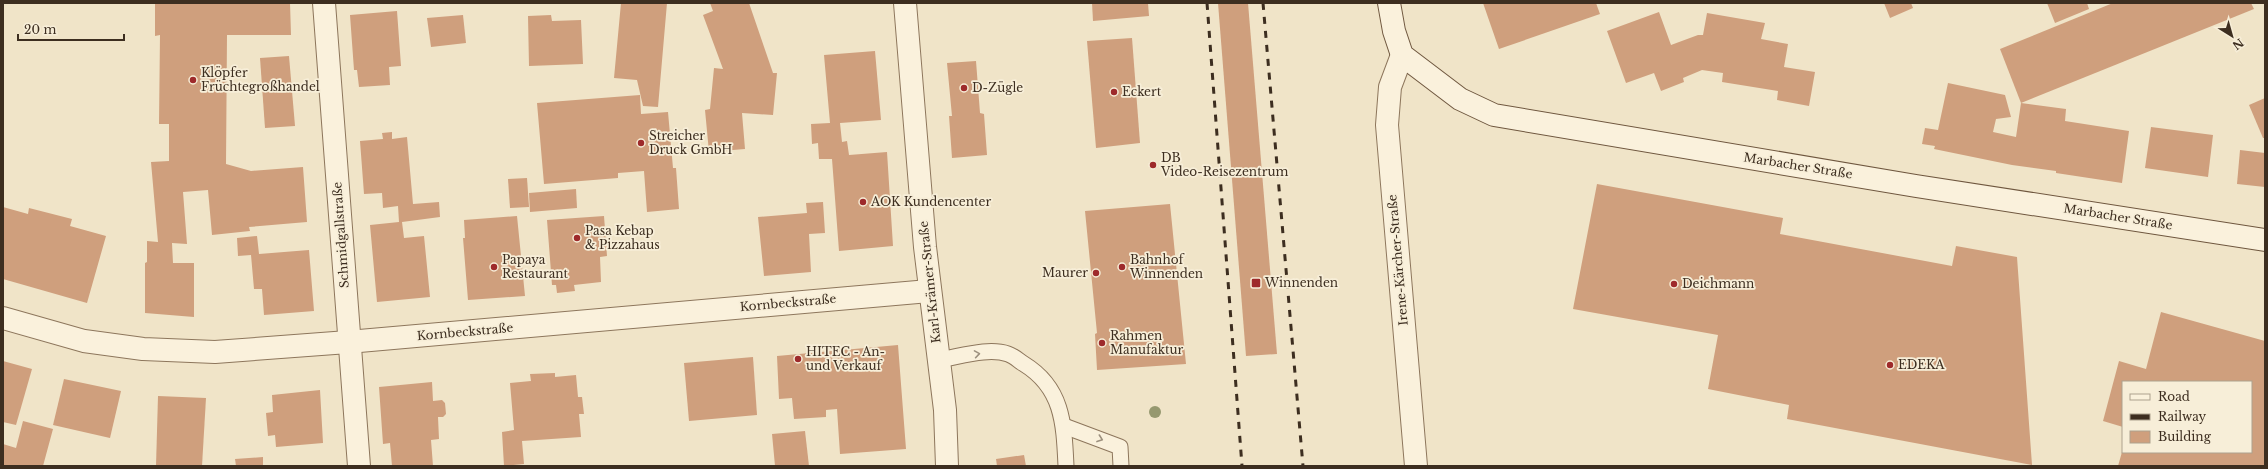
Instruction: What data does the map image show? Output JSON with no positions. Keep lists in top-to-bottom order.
{
  "streets": {
    "street": [
      "Marbacher Straße",
      "Schmidgallstraße",
      "Irene-Kärcher-Straße",
      "Karl-Krämer-Straße",
      "Kornbeckstraße"
    ]
  },
  "crossings": [
    ["Marbacher Straße", "Irene-Kärcher-Straße"],
    ["Schmidgallstraße", "Kornbeckstraße"],
    ["Karl-Krämer-Straße", "Kornbeckstraße"]
  ],
  "places": {
    "other": [
      "Klöpfer Früchtegroßhandel",
      "D-Zügle",
      "Eckert",
      "Streicher Druck GmbH",
      "DB Video-Reisezentrum",
      "AOK Kundencenter",
      "Pasa Kebap & Pizzahaus",
      "Papaya Restaurant",
      "Bahnhof Winnenden",
      "Maurer",
      "Deichmann",
      "Rahmen Manufaktur",
      "HITEC - An- und Verkauf",
      "EDEKA"
    ],
    "transit": ["Winnenden"]
  },
  "legend": ["Road", "Railway", "Building"],
  "scale_bar": "20 m",
  "north": "bottom right"
}
